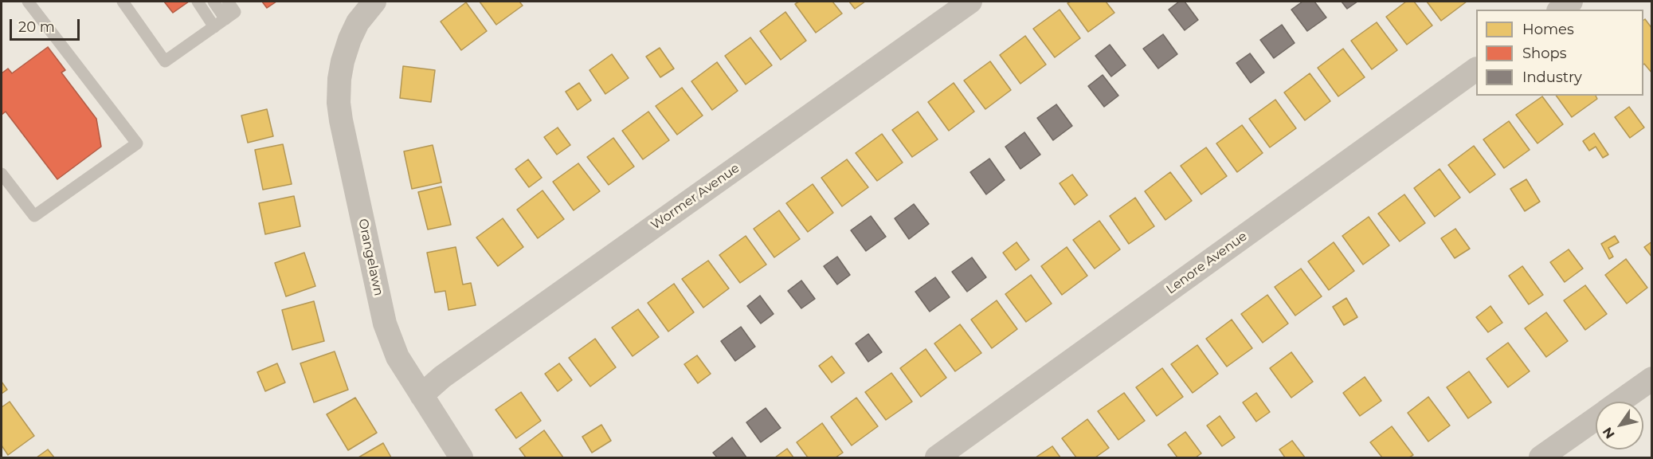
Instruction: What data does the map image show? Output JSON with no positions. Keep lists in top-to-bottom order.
{
  "streets": {
    "street": ["Wormer Avenue", "Orangelawn", "Lenore Avenue"]
  },
  "crossings": [
    ["Wormer Avenue", "Orangelawn"]
  ],
  "legend": ["Homes", "Shops", "Industry"],
  "scale_bar": "20 m",
  "north": "bottom left"
}
